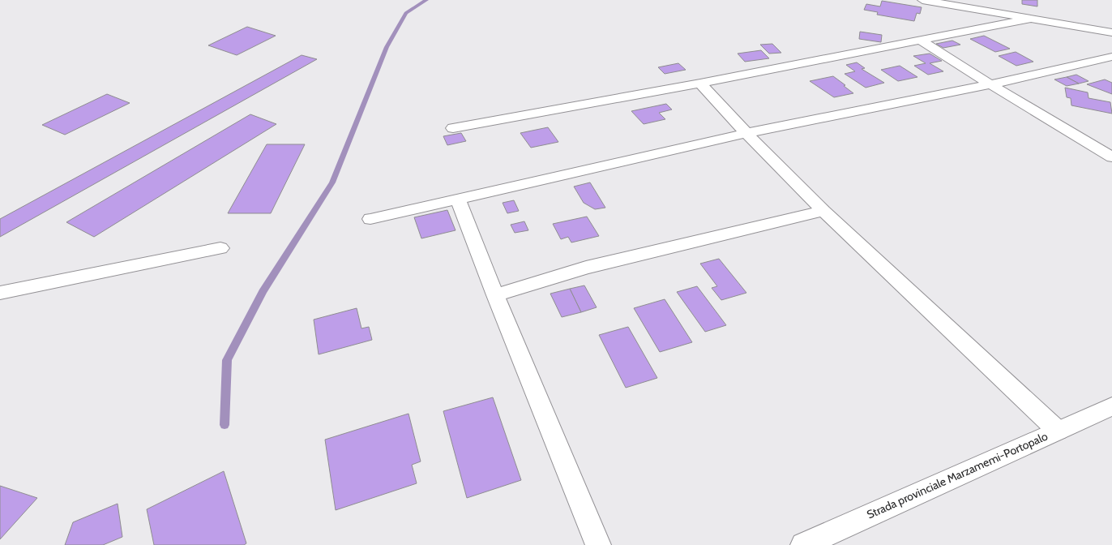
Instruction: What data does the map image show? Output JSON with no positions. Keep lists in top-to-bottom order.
{
  "streets": {
    "street": ["Strada provinciale Marzamemi-Portopalo"]
  }
}
